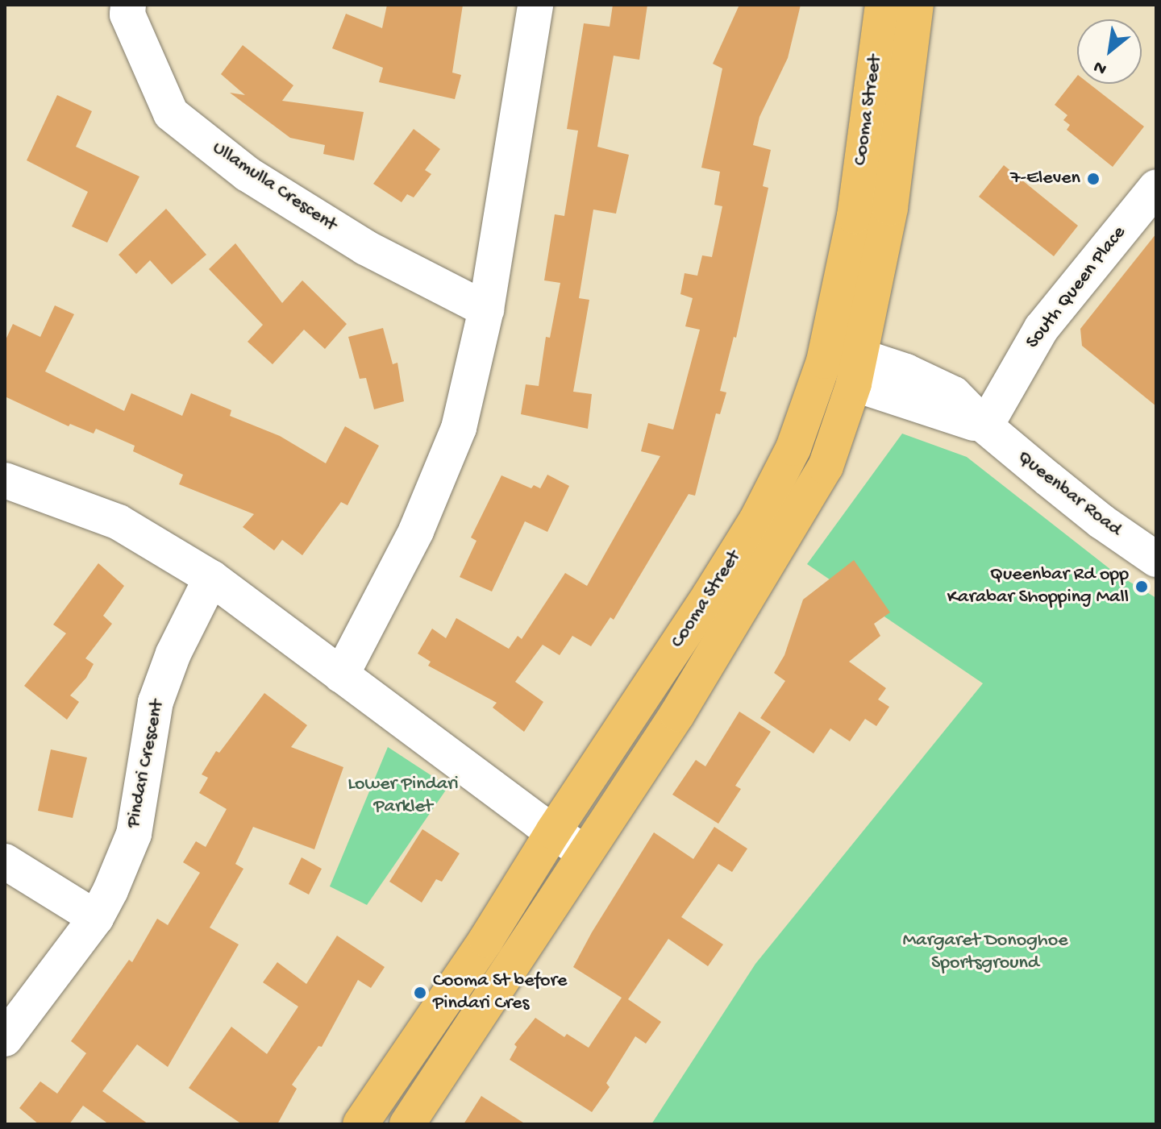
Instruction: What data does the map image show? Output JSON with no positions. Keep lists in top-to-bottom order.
{
  "streets": {
    "main road": ["Cooma Street"],
    "street": [
      "Ullamulla Crescent",
      "South Queen Place",
      "Queenbar Road",
      "Pindari Crescent"
    ]
  },
  "crossings": [
    ["Cooma Street", "Queenbar Road"],
    ["South Queen Place", "Queenbar Road"]
  ],
  "parks": ["Lower Pindari Parklet", "Margaret Donoghoe Sportsground"],
  "places": ["7-Eleven", "Queenbar Rd opp Karabar Shopping Mall", "Cooma St before Pindari Cres"],
  "north": "bottom left"
}
